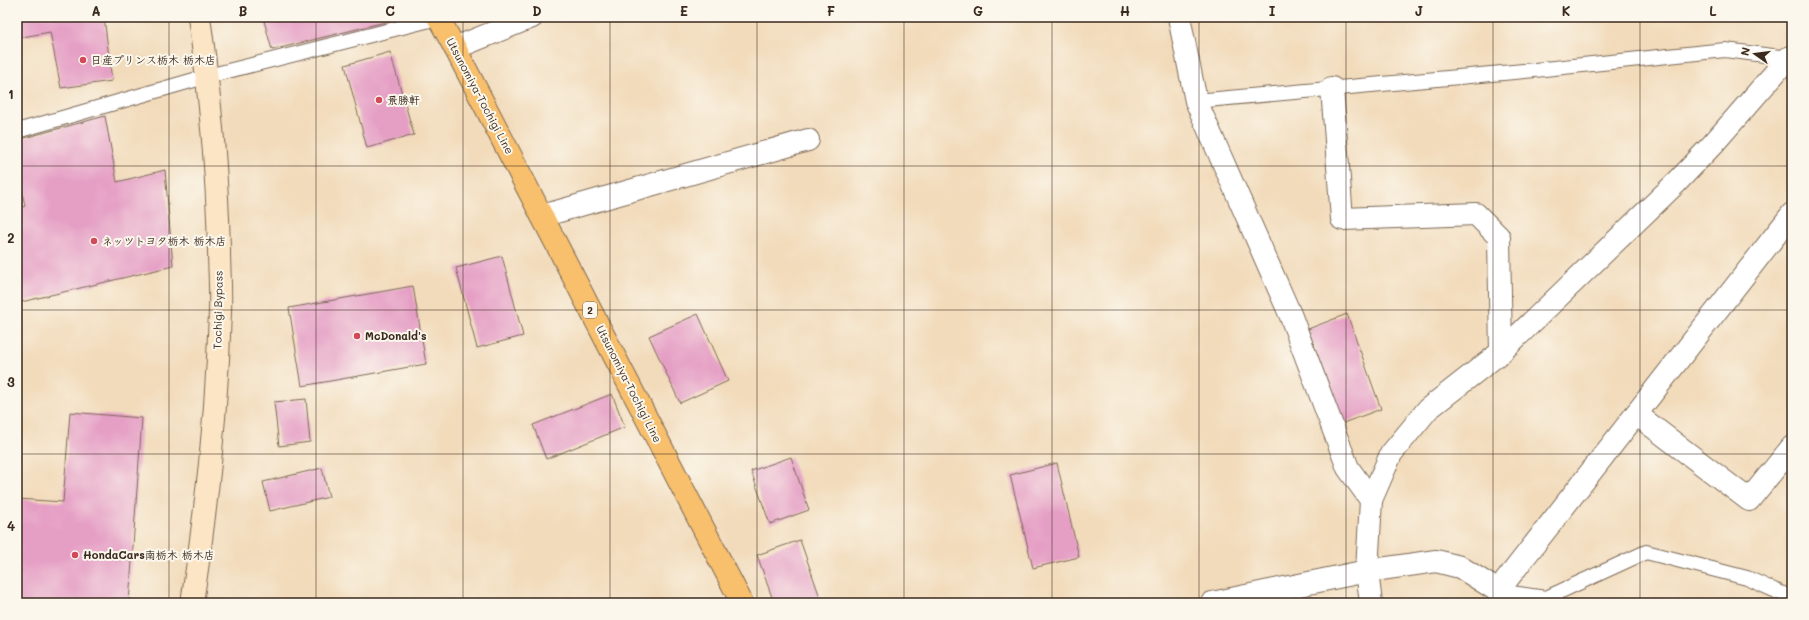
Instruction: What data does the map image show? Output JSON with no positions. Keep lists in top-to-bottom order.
{
  "streets": {
    "main road": ["Utsunomiya-Tochigi Line", "Tochigi Bypass", "2"]
  },
  "places": [
    "日産プリンス栃木 栃木店",
    "景勝軒",
    "ネッツトヨタ栃木 栃木店",
    "McDonald's",
    "HondaCars南栃木 栃木店"
  ],
  "north": "left",
  "grid": {
    "columns": [
      "A",
      "B",
      "C",
      "D",
      "E",
      "F",
      "G",
      "H",
      "I",
      "J",
      "K",
      "L"
    ],
    "rows": [
      "1",
      "2",
      "3",
      "4"
    ]
  }
}
